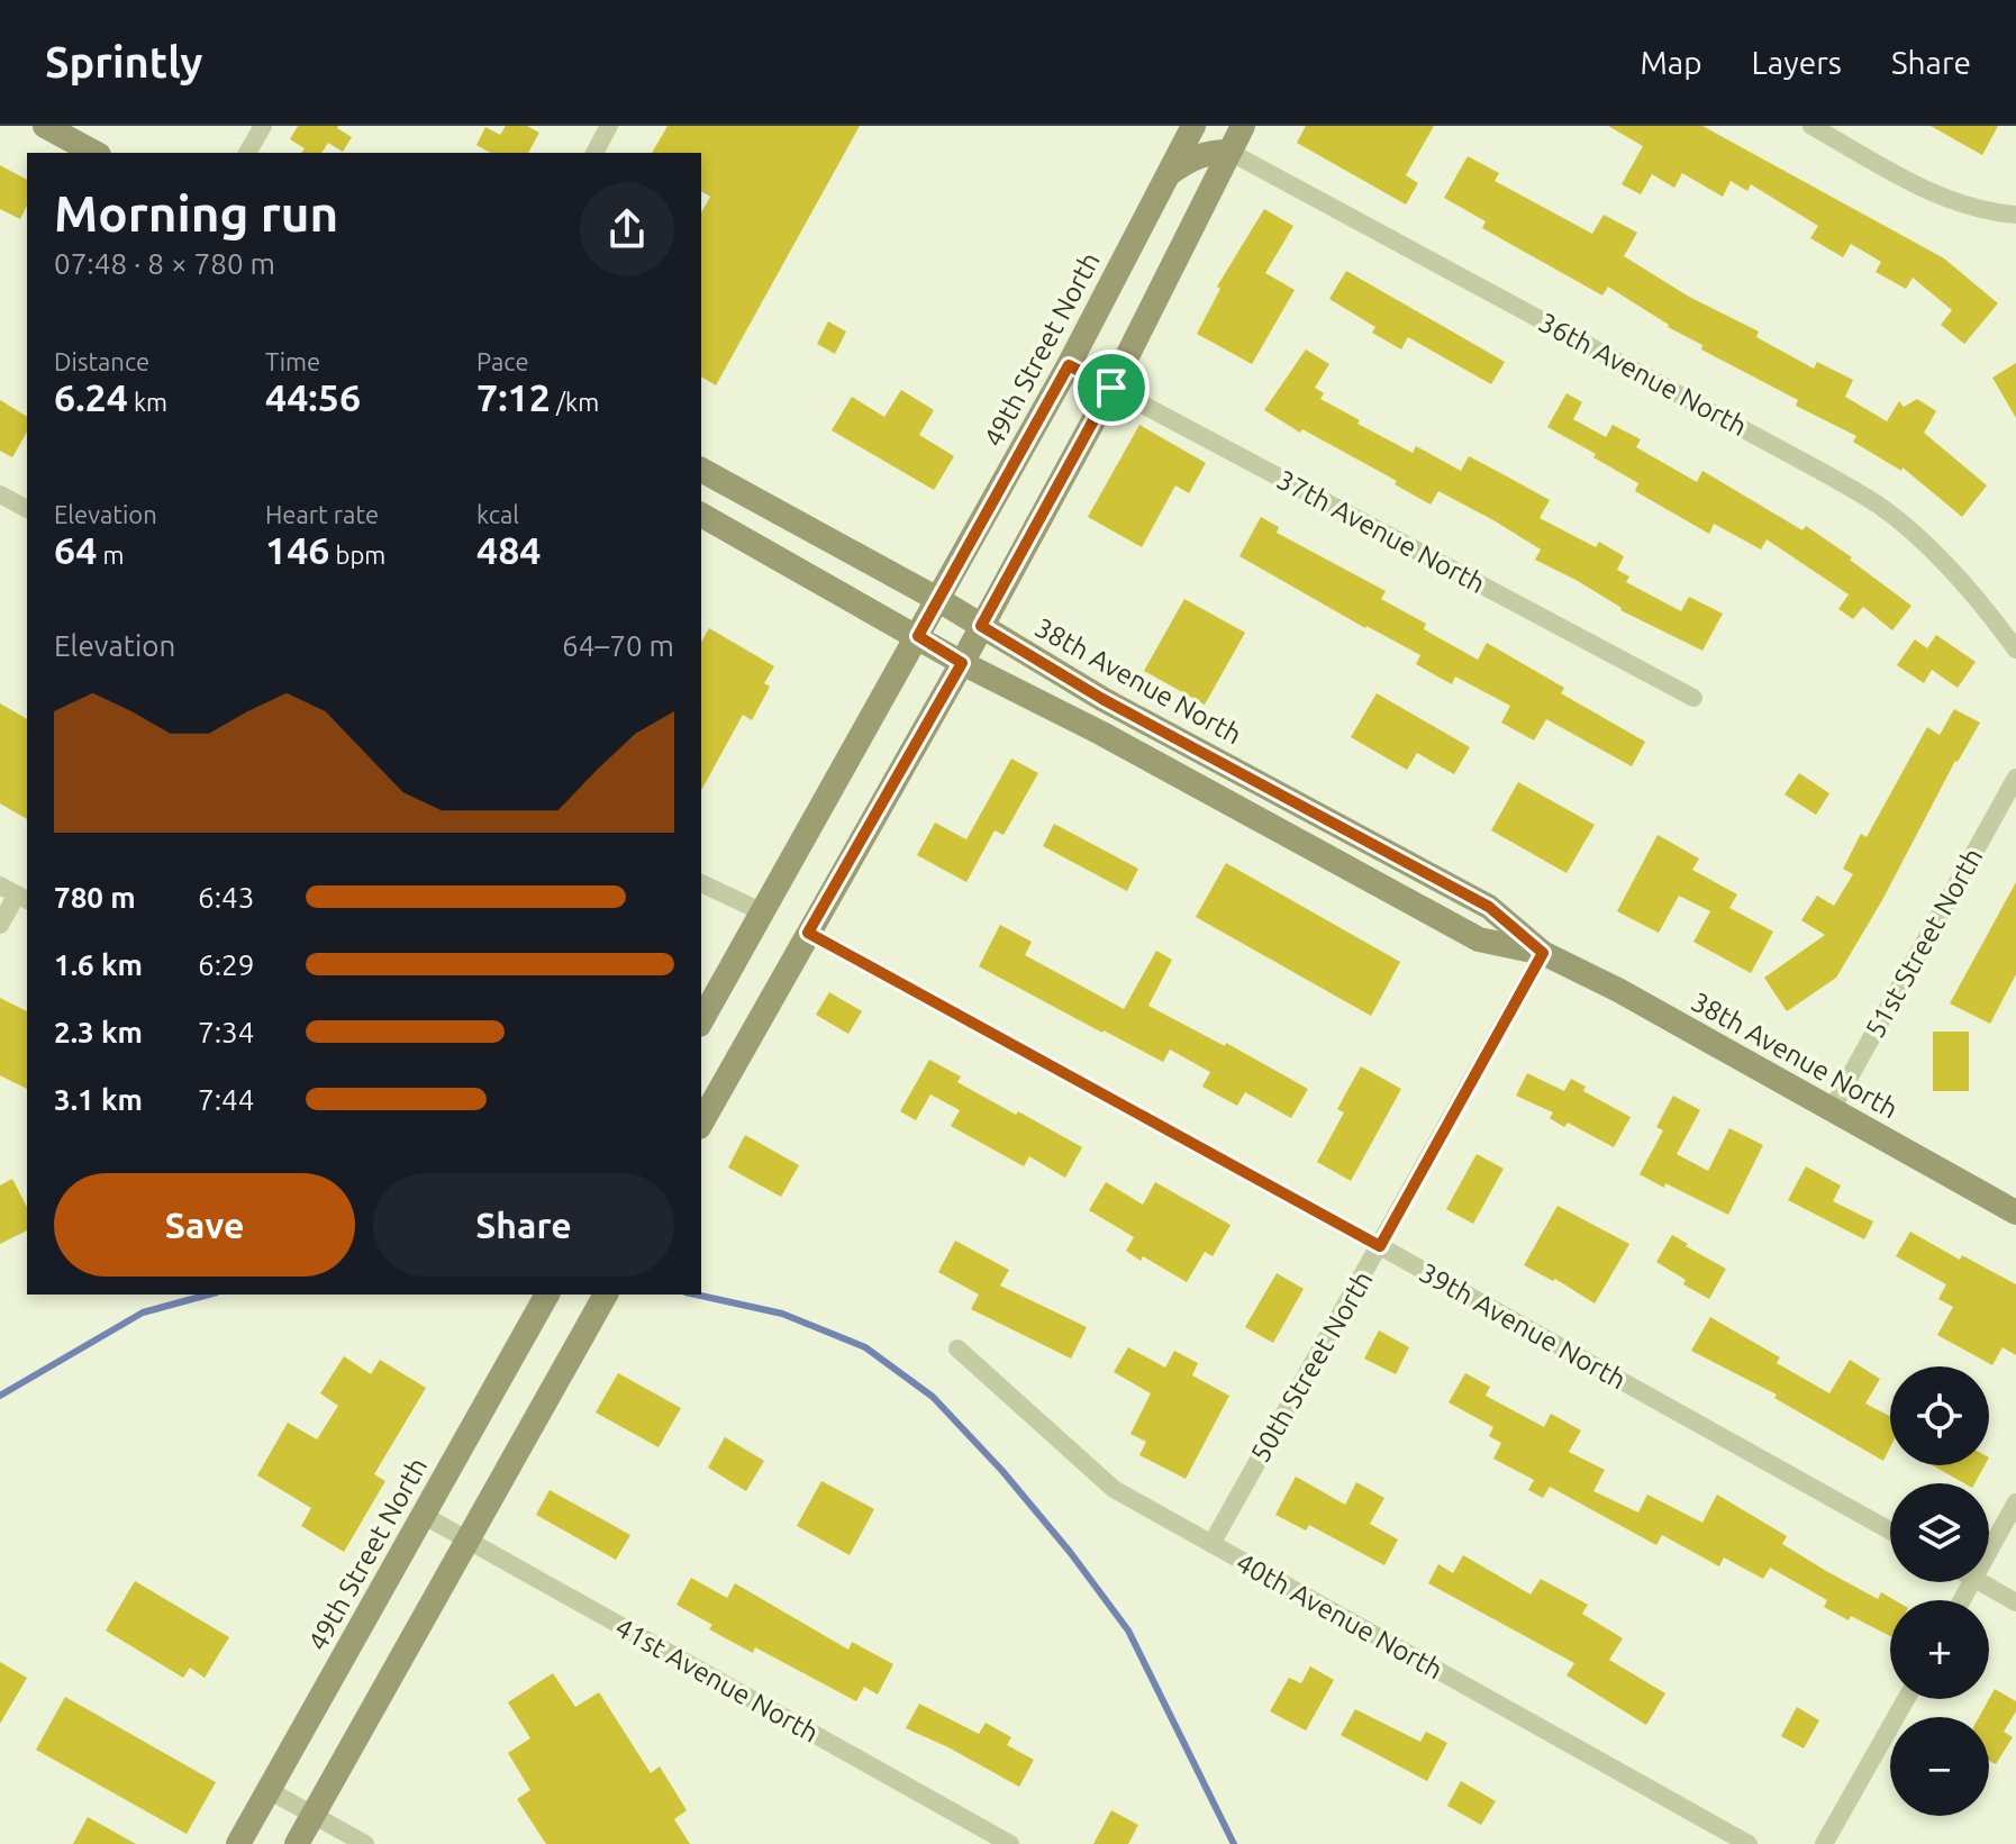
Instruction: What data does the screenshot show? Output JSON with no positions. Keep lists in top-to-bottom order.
{
  "streets": {
    "main road": ["49th Street North", "38th Avenue North"],
    "street": [
      "36th Avenue North",
      "37th Avenue North",
      "51st Street North",
      "39th Avenue North",
      "50th Street North",
      "40th Avenue North",
      "41st Avenue North"
    ]
  },
  "crossings": [
    ["49th Street North", "37th Avenue North"],
    ["49th Street North", "38th Avenue North"],
    ["49th Street North", "41st Avenue North"],
    ["38th Avenue North", "51st Street North"],
    ["38th Avenue North", "50th Street North"],
    ["39th Avenue North", "50th Street North"],
    ["50th Street North", "40th Avenue North"]
  ],
  "page": {
    "header": "Sprintly",
    "nav": ["Map", "Layers", "Share"],
    "heading": ["Morning run", "07:48 · 8 × 780 m"],
    "stats": [
      ["Distance", "6.24 km"],
      ["Time", "44:56"],
      ["Pace", "7:12 /km"],
      ["Elevation", "64 m"],
      ["Heart rate", "146 bpm"],
      ["kcal", "484"]
    ],
    "chart": ["Elevation", "64–70 m"],
    "list": [
      {
        "name": "780 m",
        "note": "6:43"
      },
      {
        "name": "1.6 km",
        "note": "6:29"
      },
      {
        "name": "2.3 km",
        "note": "7:34"
      },
      {
        "name": "3.1 km",
        "note": "7:44"
      }
    ],
    "buttons": ["Save", "Share"],
    "map_buttons": ["+", "−"]
  }
}
